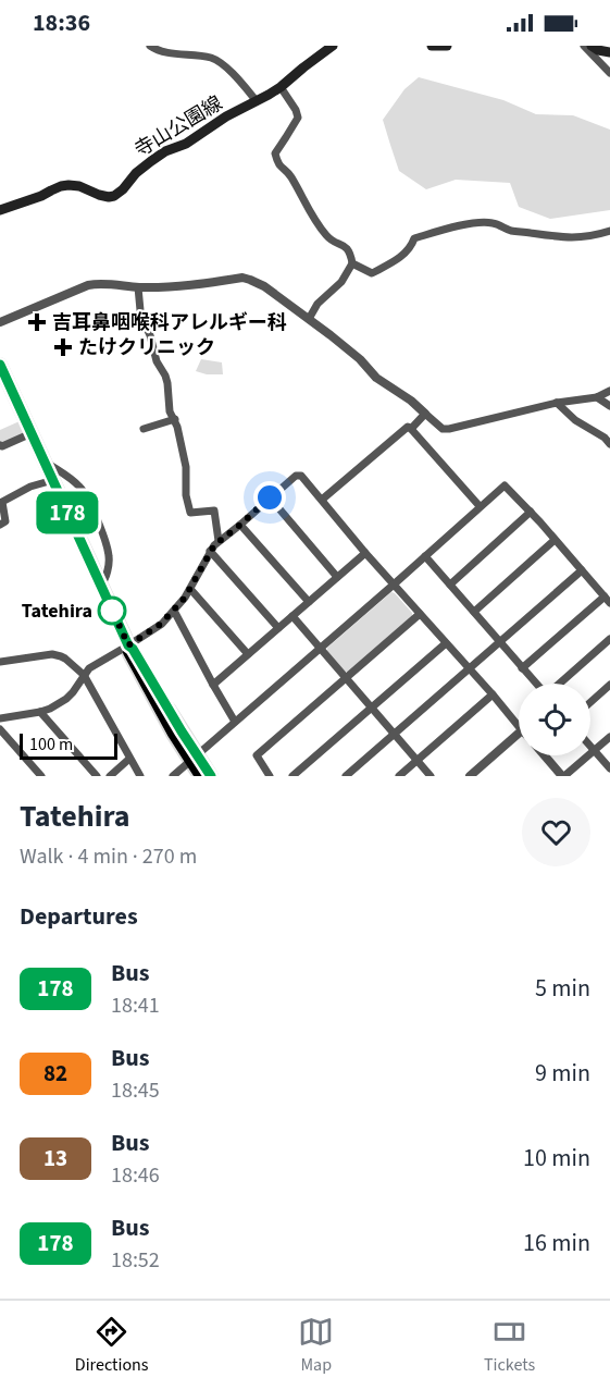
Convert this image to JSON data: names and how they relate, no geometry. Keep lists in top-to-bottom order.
{
  "streets": {
    "main road": ["寺山公園線"]
  },
  "places": {
    "health": ["吉耳鼻咽喉科アレルギー科", "たけクリニック"],
    "other": ["Tatehira"]
  },
  "lines": ["bus line 178"],
  "scale_bar": "100 m",
  "page": {
    "status": "18:36",
    "on_map": "178",
    "scale": "100 m",
    "heading": [
      ["Tatehira", "Walk · 4 min · 270 m"],
      "Departures"
    ],
    "list": [
      {
        "mark": "178",
        "name": "Bus",
        "note": "18:41",
        "value": "5 min"
      },
      {
        "mark": "82",
        "name": "Bus",
        "note": "18:45",
        "value": "9 min"
      },
      {
        "mark": "13",
        "name": "Bus",
        "note": "18:46",
        "value": "10 min"
      },
      {
        "mark": "178",
        "name": "Bus",
        "note": "18:52",
        "value": "16 min"
      }
    ],
    "tabs": ["Directions", "Map", "Tickets"]
  }
}
